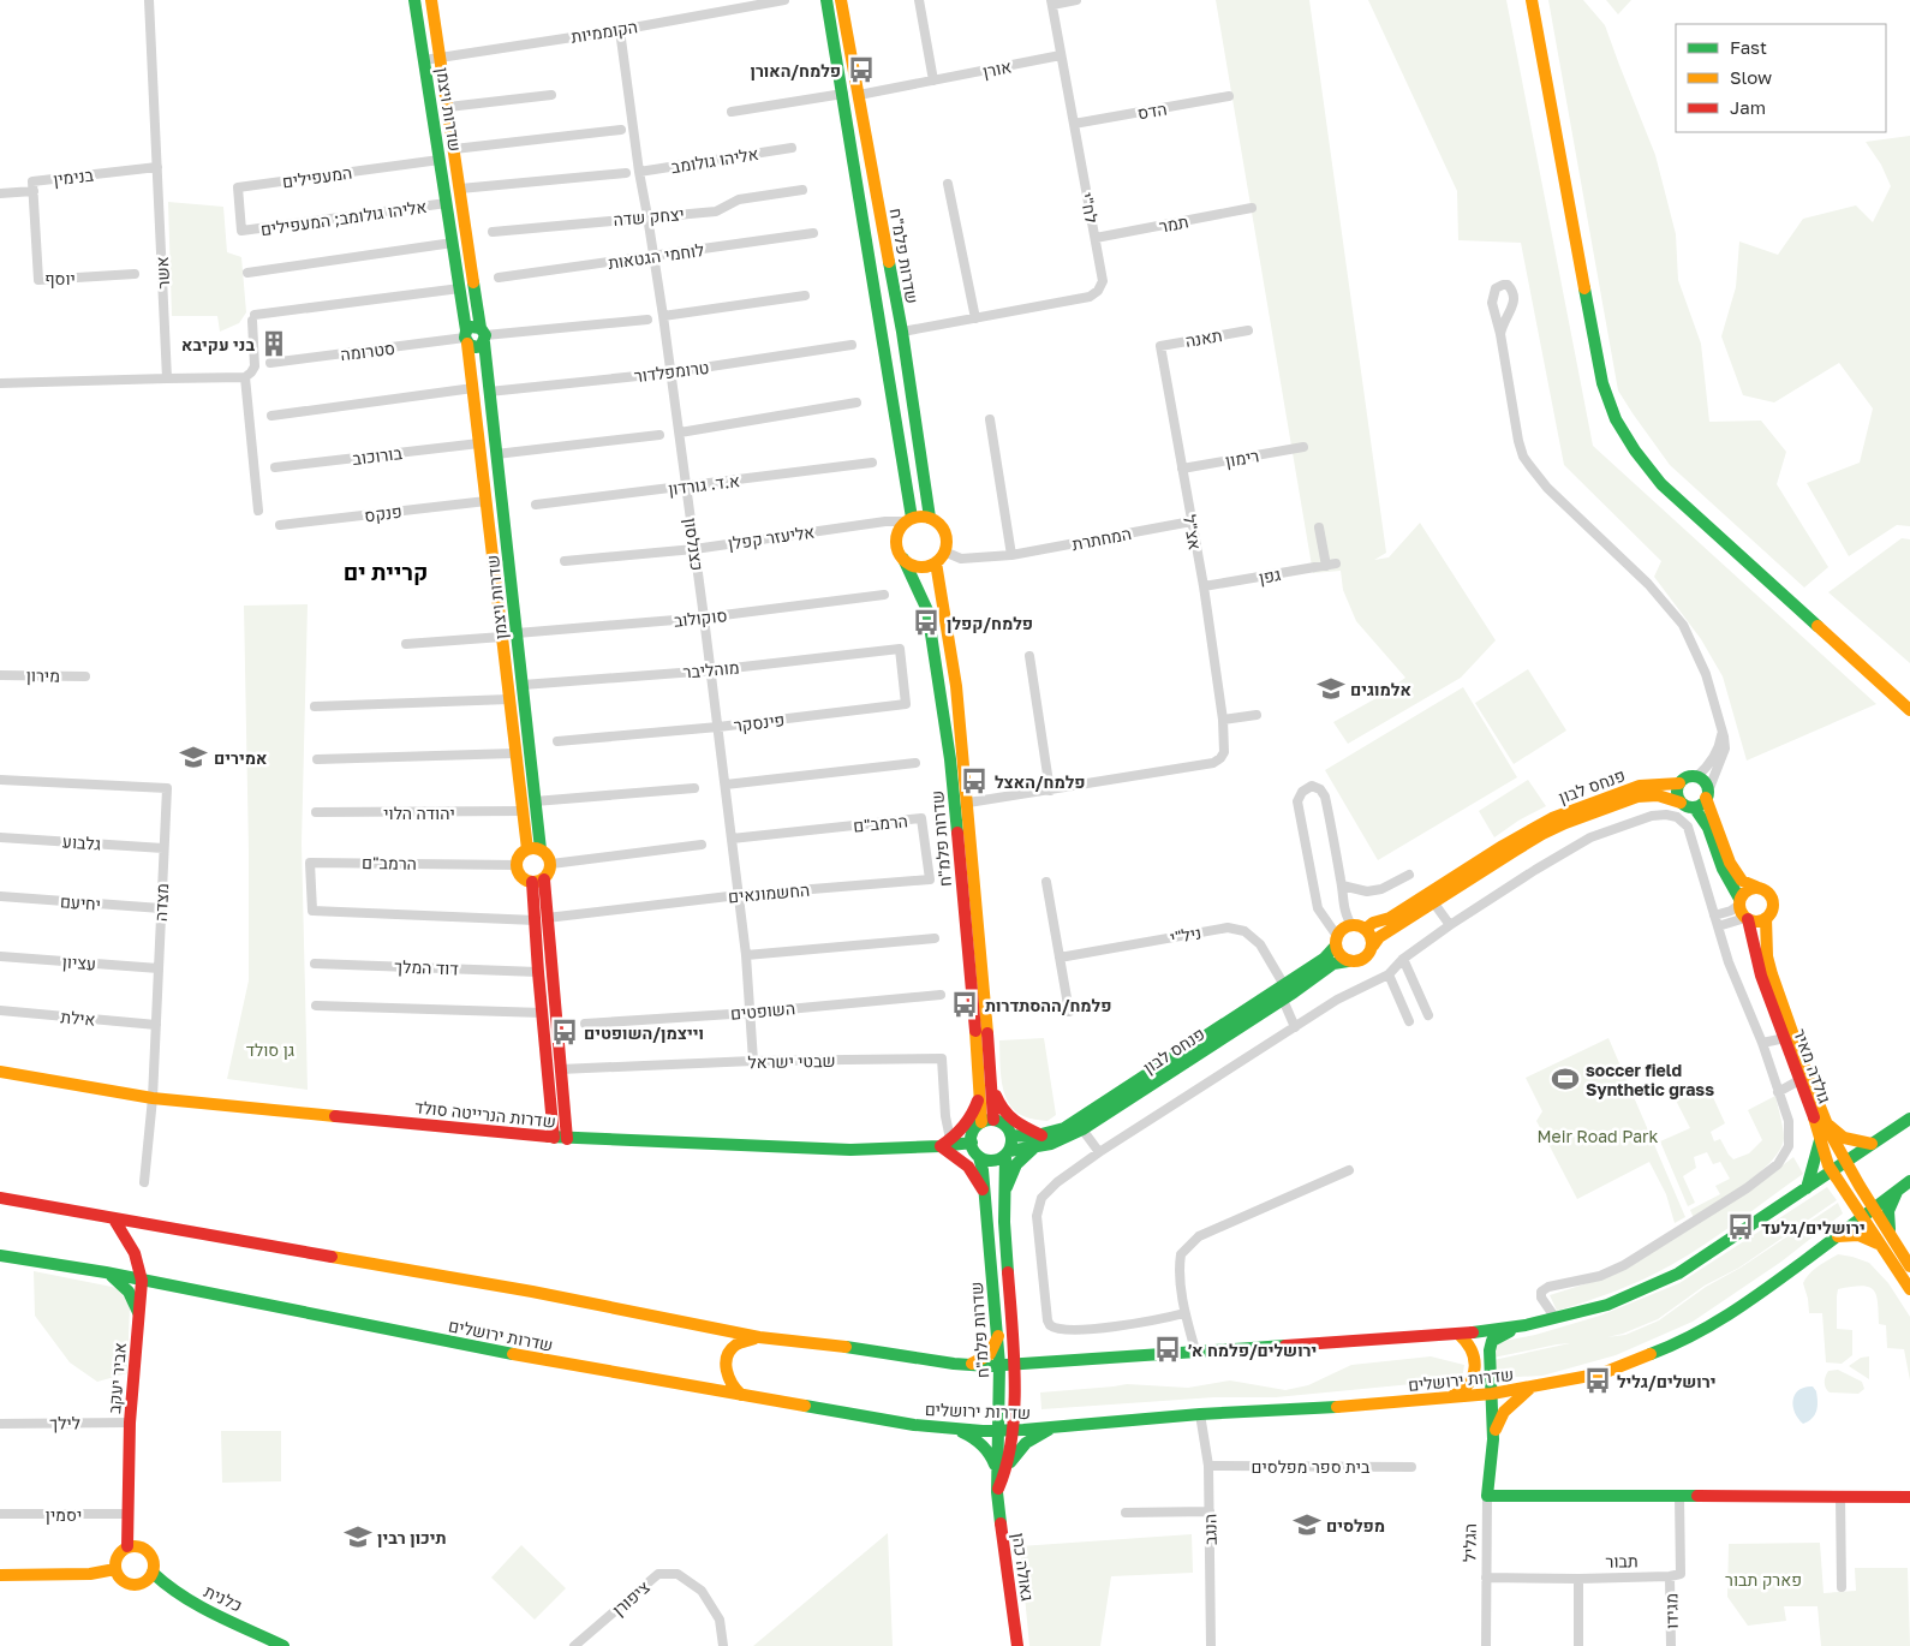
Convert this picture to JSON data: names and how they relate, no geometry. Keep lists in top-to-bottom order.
{
  "streets": {
    "street": [
      "הקוממיות",
      "אורן",
      "שדרות ויצמן",
      "הדס",
      "אליהו גולומב",
      "בנימין",
      "המעפילים",
      "לח\"י",
      "יצחק שדה",
      "אליהו גולומב; המעפילים",
      "תמר",
      "לוחמי הגטאות",
      "שדרות פלמ\"ח",
      "אשר",
      "יוסף",
      "תאנה",
      "סטרומה",
      "טרומפלדור",
      "בורוכוב",
      "רימון",
      "א.ד. גורדון",
      "פנקס",
      "אצ\"ל",
      "אליעזר קפלן",
      "המחתרת",
      "כצנלסון",
      "גפן",
      "סוקולוב",
      "מוהליבר",
      "מירון",
      "פינסקר",
      "פנחס לבון",
      "יהודה הלוי",
      "הרמב\"ם",
      "גלבוע",
      "החשמונאים",
      "יחיעם",
      "מצדה",
      "ניל\"י",
      "עציון",
      "דוד המלך",
      "השופטים",
      "אילת",
      "שבטי ישראל",
      "גולדה מאיר",
      "שדרות הנרייטה סולד",
      "שדרות ירושלים",
      "אביר יעקב",
      "לילך",
      "בית ספר מפלסים",
      "יסמין",
      "הנגב",
      "הגליל",
      "תבור",
      "גאולה כהן",
      "כלנית",
      "ציפורן",
      "מגידו"
    ]
  },
  "crossings": [
    ["הקוממיות", "שדרות ויצמן"],
    ["הקוממיות", "כצנלסון"],
    ["אורן", "לח\"י"],
    ["אורן", "שדרות פלמ\"ח"],
    ["שדרות ויצמן", "המעפילים"],
    ["שדרות ויצמן", "אליהו גולומב; המעפילים"],
    ["שדרות ויצמן", "סטרומה"],
    ["שדרות ויצמן", "טרומפלדור"],
    ["שדרות ויצמן", "בורוכוב"],
    ["שדרות ויצמן", "פנקס"],
    ["שדרות ויצמן", "סוקולוב"],
    ["שדרות ויצמן", "מוהליבר"],
    ["שדרות ויצמן", "יהודה הלוי"],
    ["שדרות ויצמן", "הרמב\"ם"],
    ["הדס", "לח\"י"],
    ["אליהו גולומב", "כצנלסון"],
    ["בנימין", "אשר"],
    ["בנימין", "יוסף"],
    ["המעפילים", "אליהו גולומב; המעפילים"],
    ["לח\"י", "תמר"],
    ["לח\"י", "שדרות פלמ\"ח"],
    ["יצחק שדה", "כצנלסון"],
    ["לוחמי הגטאות", "כצנלסון"],
    ["שדרות פלמ\"ח", "אצ\"ל"],
    ["שדרות פלמ\"ח", "אליעזר קפלן"],
    ["שדרות פלמ\"ח", "המחתרת"],
    ["שדרות פלמ\"ח", "פנחס לבון"],
    ["שדרות פלמ\"ח", "שדרות הנרייטה סולד"],
    ["שדרות פלמ\"ח", "שדרות ירושלים"],
    ["שדרות פלמ\"ח", "גאולה כהן"],
    ["תאנה", "אצ\"ל"],
    ["טרומפלדור", "כצנלסון"],
    ["רימון", "אצ\"ל"],
    ["א.ד. גורדון", "כצנלסון"],
    ["אצ\"ל", "המחתרת"],
    ["אצ\"ל", "גפן"],
    ["אליעזר קפלן", "המחתרת"],
    ["אליעזר קפלן", "כצנלסון"],
    ["כצנלסון", "סוקולוב"],
    ["כצנלסון", "מוהליבר"],
    ["כצנלסון", "פינסקר"],
    ["כצנלסון", "הרמב\"ם"],
    ["כצנלסון", "החשמונאים"],
    ["כצנלסון", "השופטים"],
    ["כצנלסון", "שבטי ישראל"],
    ["מוהליבר", "פינסקר"],
    ["פנחס לבון", "ניל\"י"],
    ["פנחס לבון", "שדרות הנרייטה סולד"],
    ["הרמב\"ם", "החשמונאים"],
    ["גלבוע", "מצדה"],
    ["יחיעם", "מצדה"],
    ["מצדה", "עציון"],
    ["מצדה", "אילת"],
    ["מצדה", "שדרות הנרייטה סולד"],
    ["שבטי ישראל", "שדרות הנרייטה סולד"],
    ["גולדה מאיר", "שדרות ירושלים"],
    ["שדרות ירושלים", "אביר יעקב"],
    ["שדרות ירושלים", "הנגב"],
    ["שדרות ירושלים", "הגליל"],
    ["שדרות ירושלים", "גאולה כהן"],
    ["אביר יעקב", "לילך"],
    ["אביר יעקב", "יסמין"],
    ["אביר יעקב", "כלנית"],
    ["בית ספר מפלסים", "הנגב"],
    ["הגליל", "תבור"],
    ["תבור", "מגידו"]
  ],
  "districts": ["קריית ים"],
  "parks": ["גן סולד", "Meir Road Park", "פארק תבור"],
  "places": {
    "bus stop": [
      "פלמח/האורן",
      "פלמח/קפלן",
      "פלמח/האצל",
      "פלמח/ההסתדרות",
      "וייצמן/השופטים",
      "ירושלים/גלעד",
      "ירושלים/פלמח א׳",
      "ירושלים/גליל"
    ],
    "building": ["בני עקיבא"],
    "school or university": [
      "אלמוגים",
      "אמירים",
      "מפלסים",
      "תיכון רבין"
    ],
    "sports": ["soccer field Synthetic grass"]
  },
  "legend": ["Fast", "Slow", "Jam"]
}
